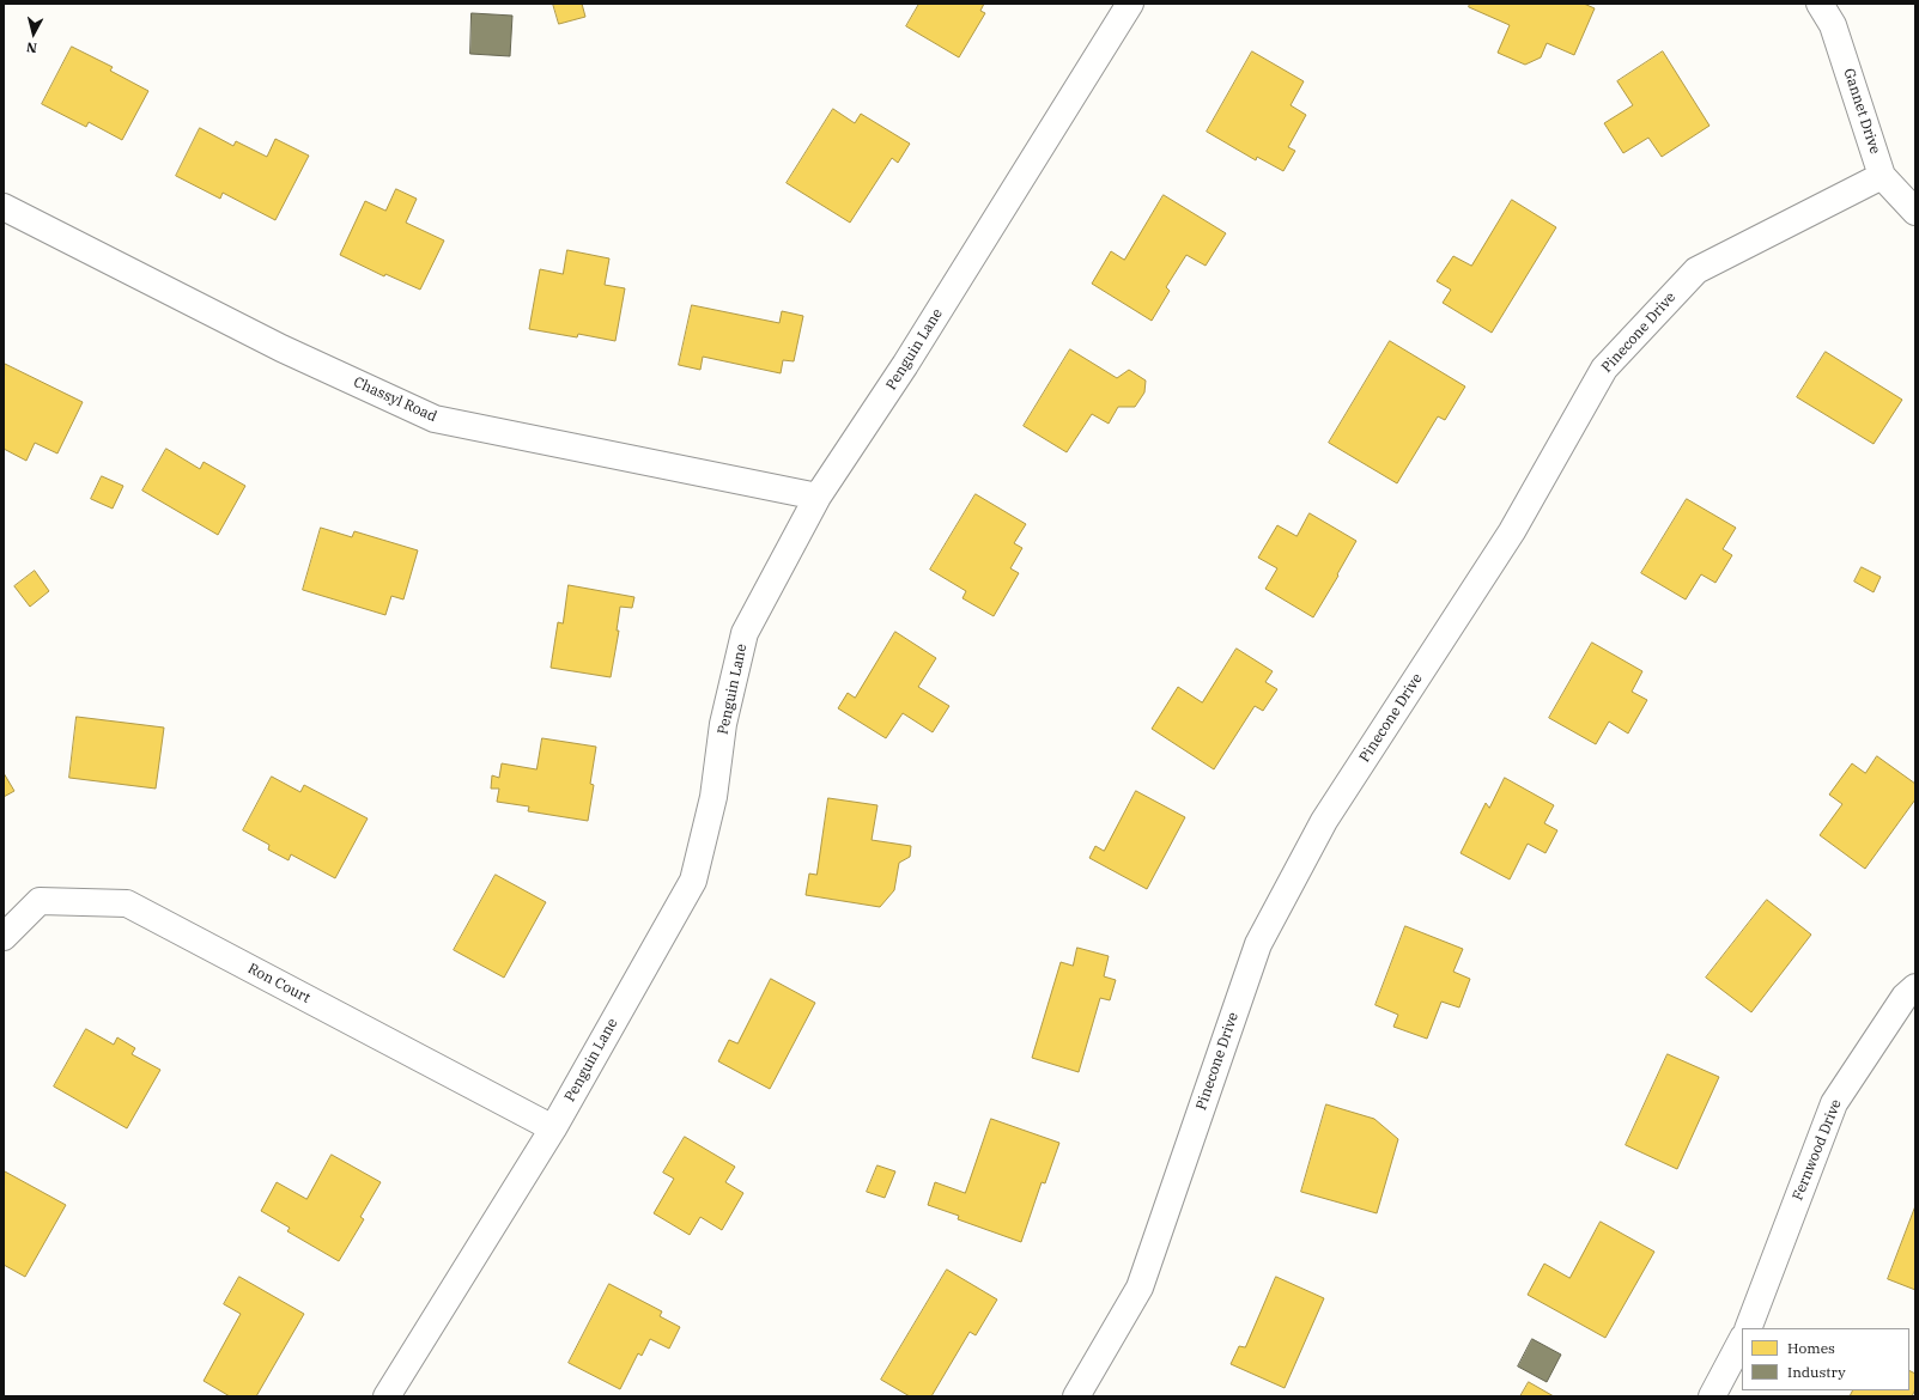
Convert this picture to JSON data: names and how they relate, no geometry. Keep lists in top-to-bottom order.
{
  "streets": {
    "street": [
      "Gannet Drive",
      "Pinecone Drive",
      "Penguin Lane",
      "Chassyl Road",
      "Ron Court",
      "Fernwood Drive"
    ]
  },
  "crossings": [
    ["Gannet Drive", "Pinecone Drive"],
    ["Penguin Lane", "Chassyl Road"],
    ["Penguin Lane", "Ron Court"]
  ],
  "legend": ["Homes", "Industry"],
  "north": "bottom"
}
